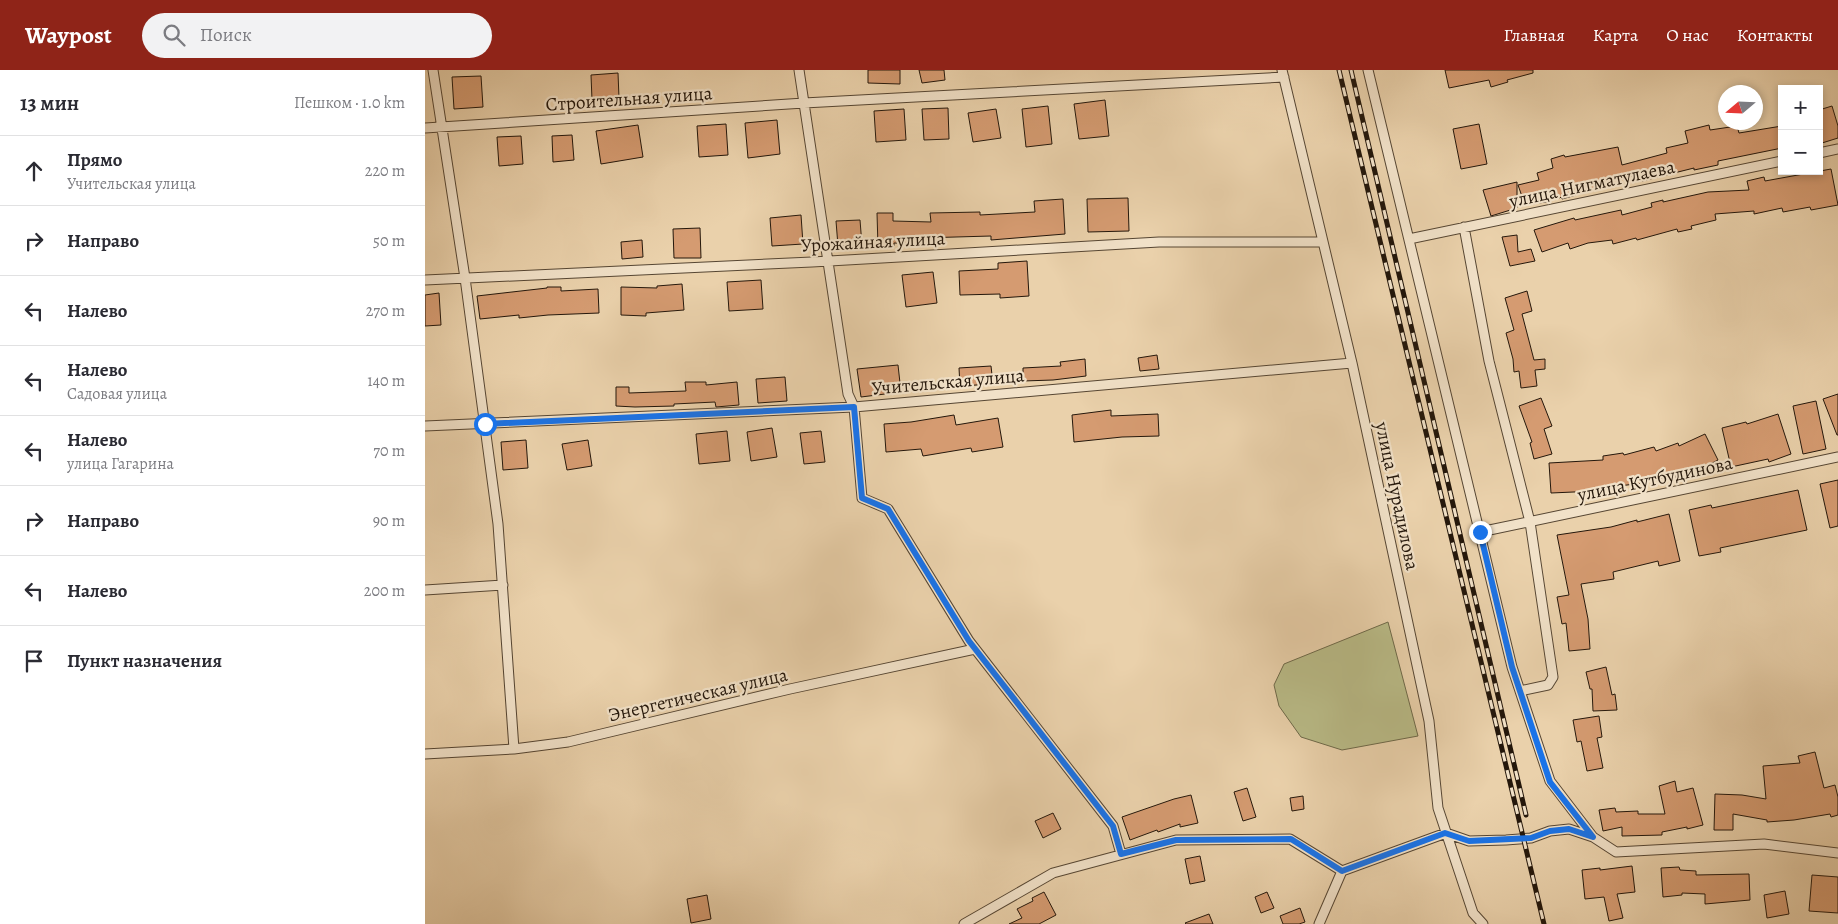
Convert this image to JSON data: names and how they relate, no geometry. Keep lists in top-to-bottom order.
{
  "streets": {
    "street": [
      "Строительная улица",
      "улица Нигматулаева",
      "Урожайная улица",
      "Учительская улица",
      "улица Кутбудинова",
      "улица Нурадилова",
      "Энергетическая улица"
    ]
  },
  "crossings": [
    ["Строительная улица", "улица Нурадилова"],
    ["Урожайная улица", "улица Нурадилова"],
    ["Учительская улица", "улица Нурадилова"]
  ],
  "north": "left",
  "page": {
    "header": "Waypost",
    "search": "Поиск",
    "nav": [
      "Главная",
      "Карта",
      "О нас",
      "Контакты"
    ],
    "heading": ["13 мин", "Пешком · 1.0 km"],
    "map_buttons": ["+", "−"],
    "list": [
      ["Прямо", "Учительская улица", "220 m"],
      ["Направо", "50 m"],
      ["Налево", "270 m"],
      ["Налево", "Садовая улица", "140 m"],
      ["Налево", "улица Гагарина", "70 m"],
      ["Направо", "90 m"],
      ["Налево", "200 m"],
      "Пункт назначения"
    ]
  }
}
